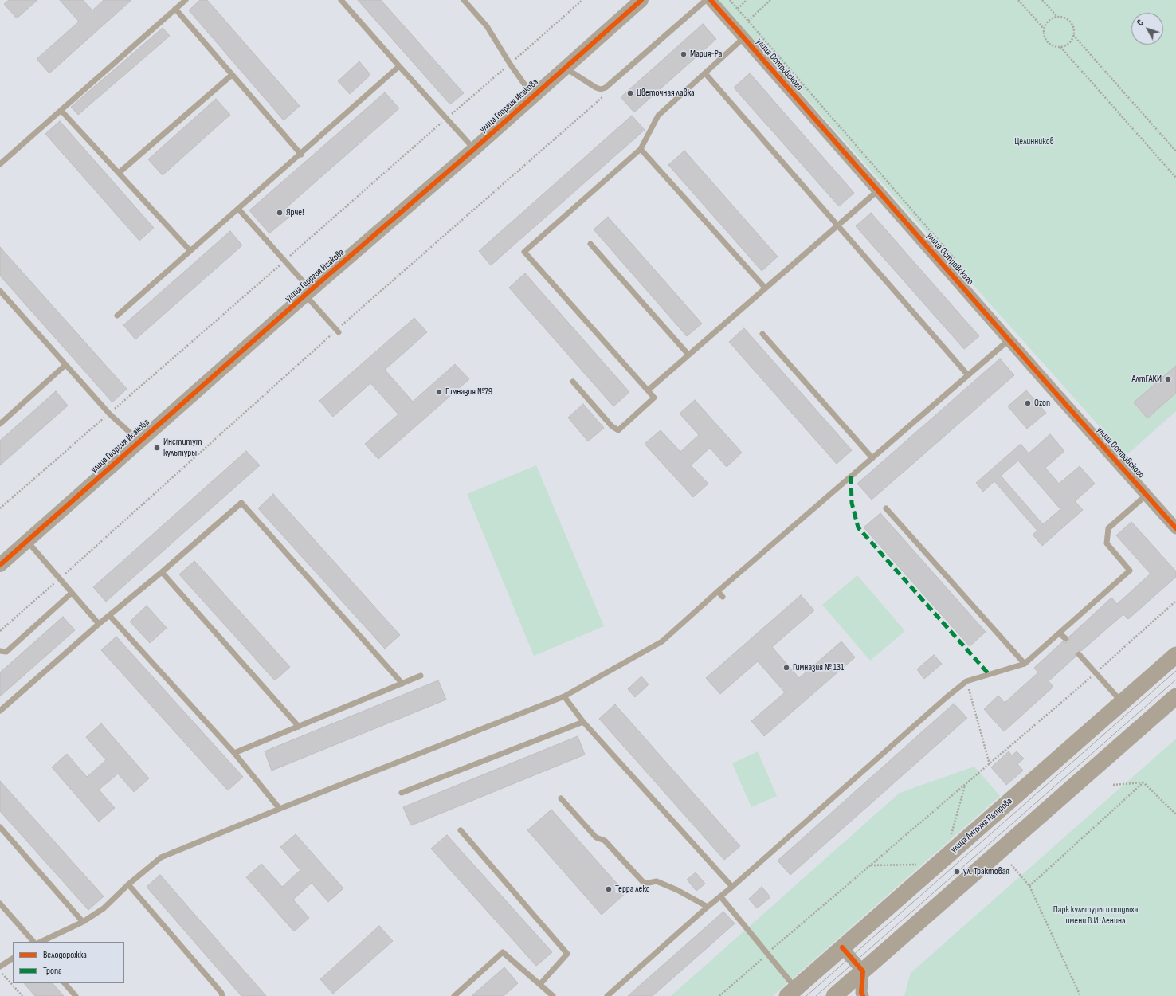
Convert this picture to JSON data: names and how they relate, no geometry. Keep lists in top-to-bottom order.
{
  "streets": {
    "main road": ["улица Антона Петрова"],
    "street": ["улица Островского", "улица Георгия Исакова"]
  },
  "parks": ["Целинников", "Парк культуры и отдыха имени В.И. Ленина"],
  "places": [
    "Мария-Ра",
    "Цветочная лавка",
    "Ярче!",
    "АлтГАКИ",
    "Гимназия №79",
    "Ozon",
    "Институт культуры",
    "Гимназия № 131",
    "ул. Трактовая",
    "Терра лекс"
  ],
  "legend": ["Велодорожка", "Тропа"],
  "north": "top left"
}
